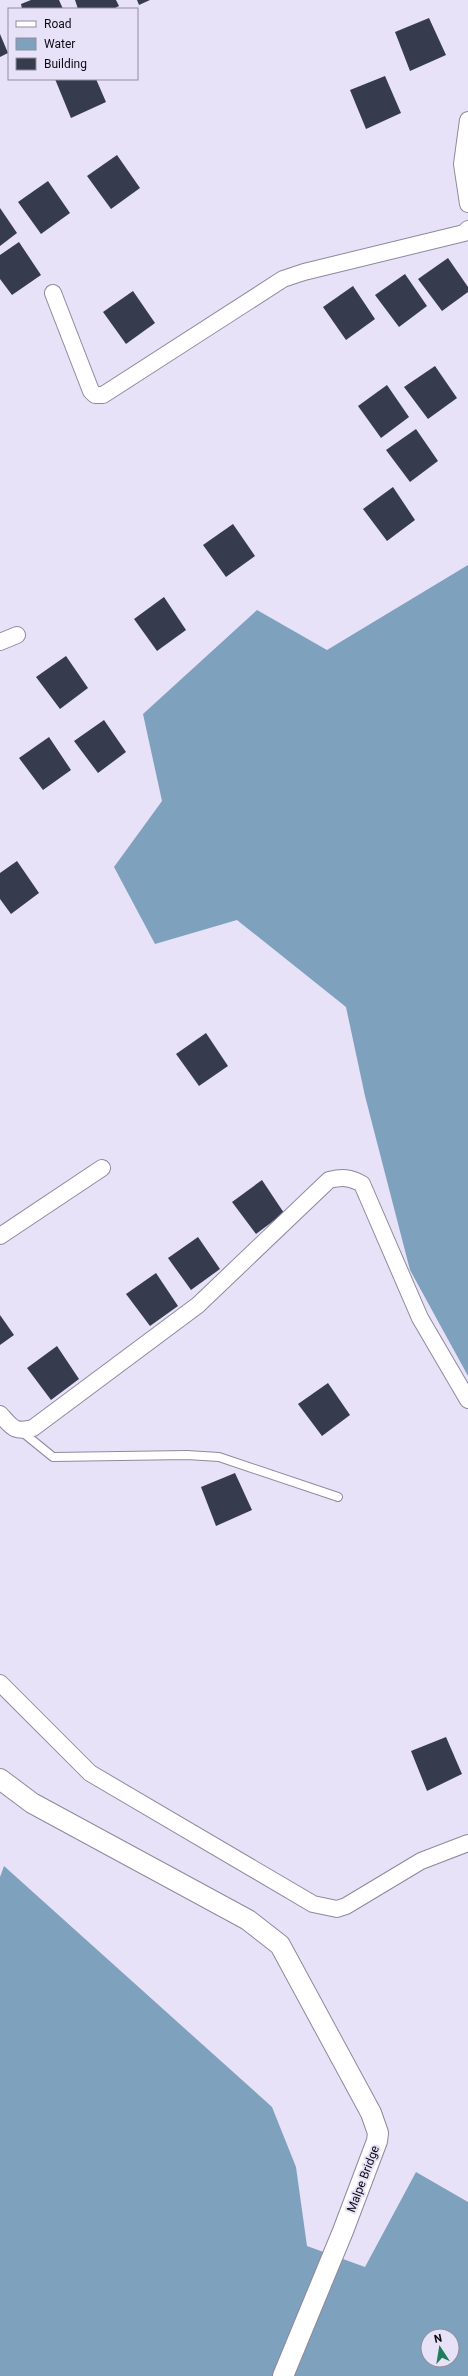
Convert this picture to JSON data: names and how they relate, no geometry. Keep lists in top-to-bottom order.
{
  "streets": {
    "street": ["Malpe Bridge"]
  },
  "legend": ["Road", "Water", "Building"],
  "north": "top"
}
